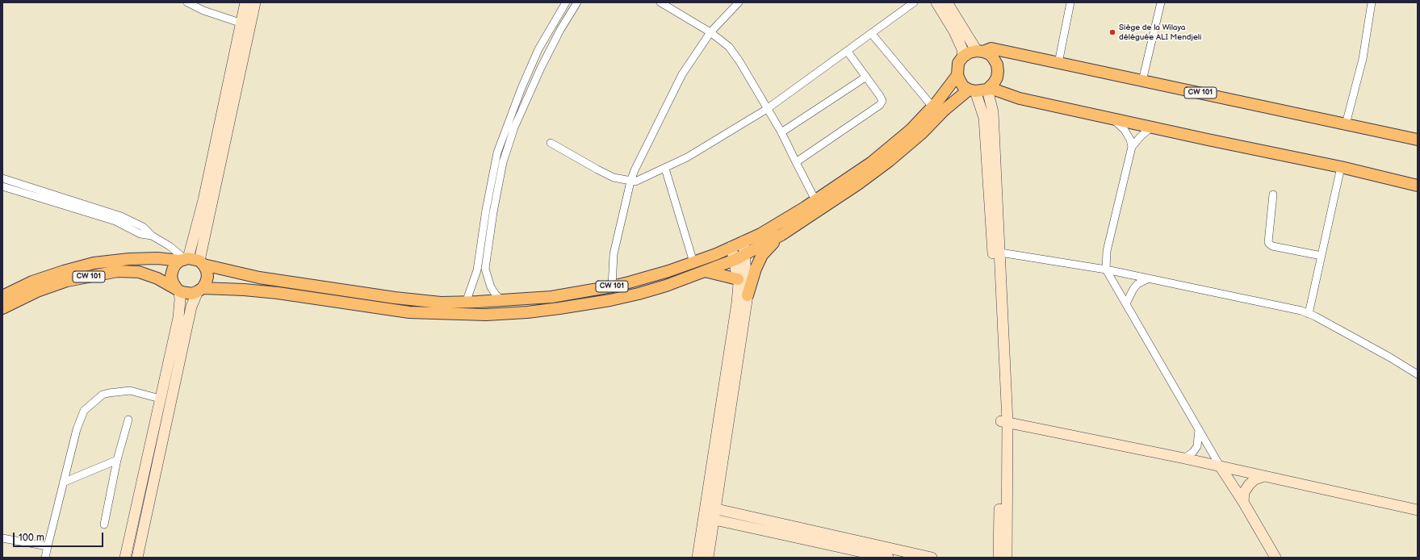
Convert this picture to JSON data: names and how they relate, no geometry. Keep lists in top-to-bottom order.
{
  "streets": {
    "main road": ["CW 101"]
  },
  "places": ["Siège de la Wilaya déléguée ALI Mendjeli"],
  "scale_bar": "100 m"
}
